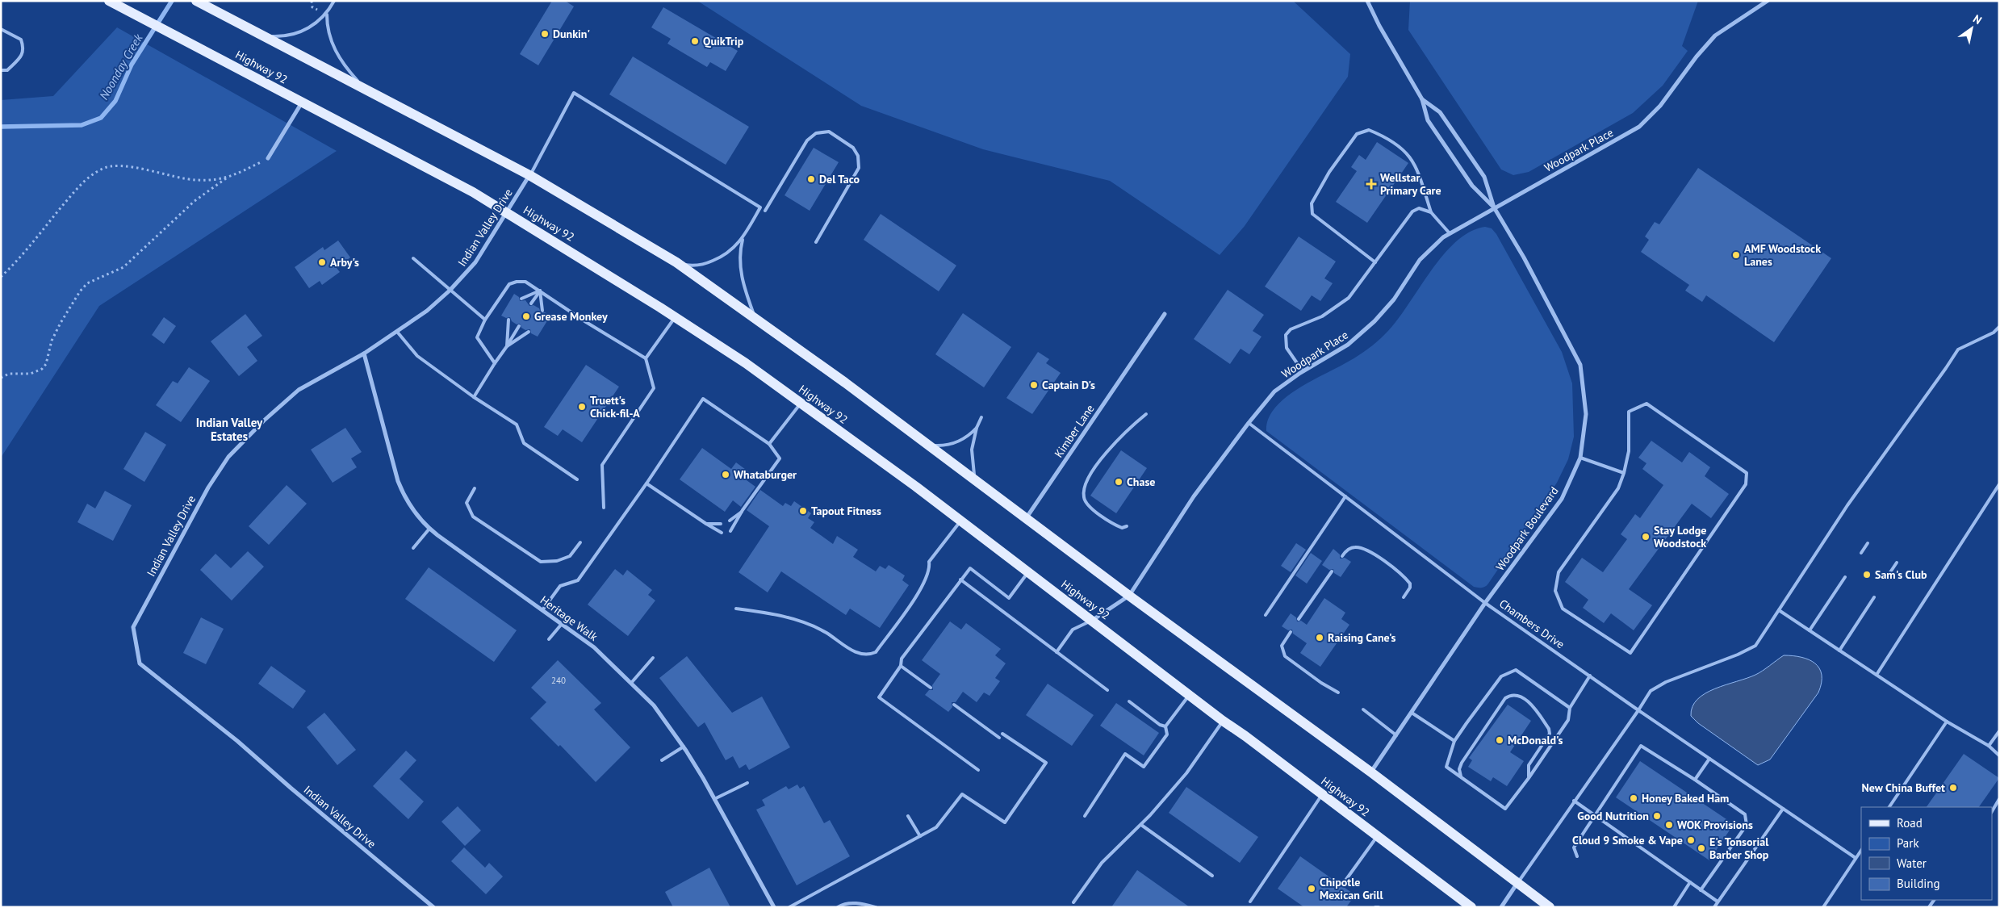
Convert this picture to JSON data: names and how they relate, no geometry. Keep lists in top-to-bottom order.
{
  "streets": {
    "main road": ["Highway 92"],
    "street": [
      "Woodpark Place",
      "Indian Valley Drive",
      "Kimber Lane",
      "Woodpark Boulevard",
      "Heritage Walk"
    ],
    "lane": ["Chambers Drive"]
  },
  "crossings": [
    ["Highway 92", "Woodpark Place"],
    ["Highway 92", "Indian Valley Drive"],
    ["Woodpark Place", "Woodpark Boulevard"],
    ["Woodpark Place", "Chambers Drive"],
    ["Indian Valley Drive", "Heritage Walk"],
    ["Woodpark Boulevard", "Chambers Drive"]
  ],
  "districts": ["Indian Valley Estates"],
  "water": ["Noonday Creek"],
  "places": {
    "other": [
      "Dunkin'",
      "QuikTrip",
      "Del Taco",
      "AMF Woodstock Lanes",
      "Arby's",
      "Grease Monkey",
      "Captain D's",
      "Truett's Chick-fil-A",
      "Whataburger",
      "Chase",
      "Tapout Fitness",
      "Stay Lodge Woodstock",
      "Sam's Club",
      "Raising Cane's",
      "McDonald's",
      "New China Buffet",
      "Honey Baked Ham",
      "Good Nutrition",
      "WOK Provisions",
      "Cloud 9 Smoke & Vape",
      "E's Tonsorial Barber Shop",
      "Chipotle Mexican Grill"
    ],
    "health": ["Wellstar Primary Care"]
  },
  "house_numbers": ["240"],
  "legend": [
    "Road",
    "Park",
    "Water",
    "Building"
  ],
  "north": "top right"
}
